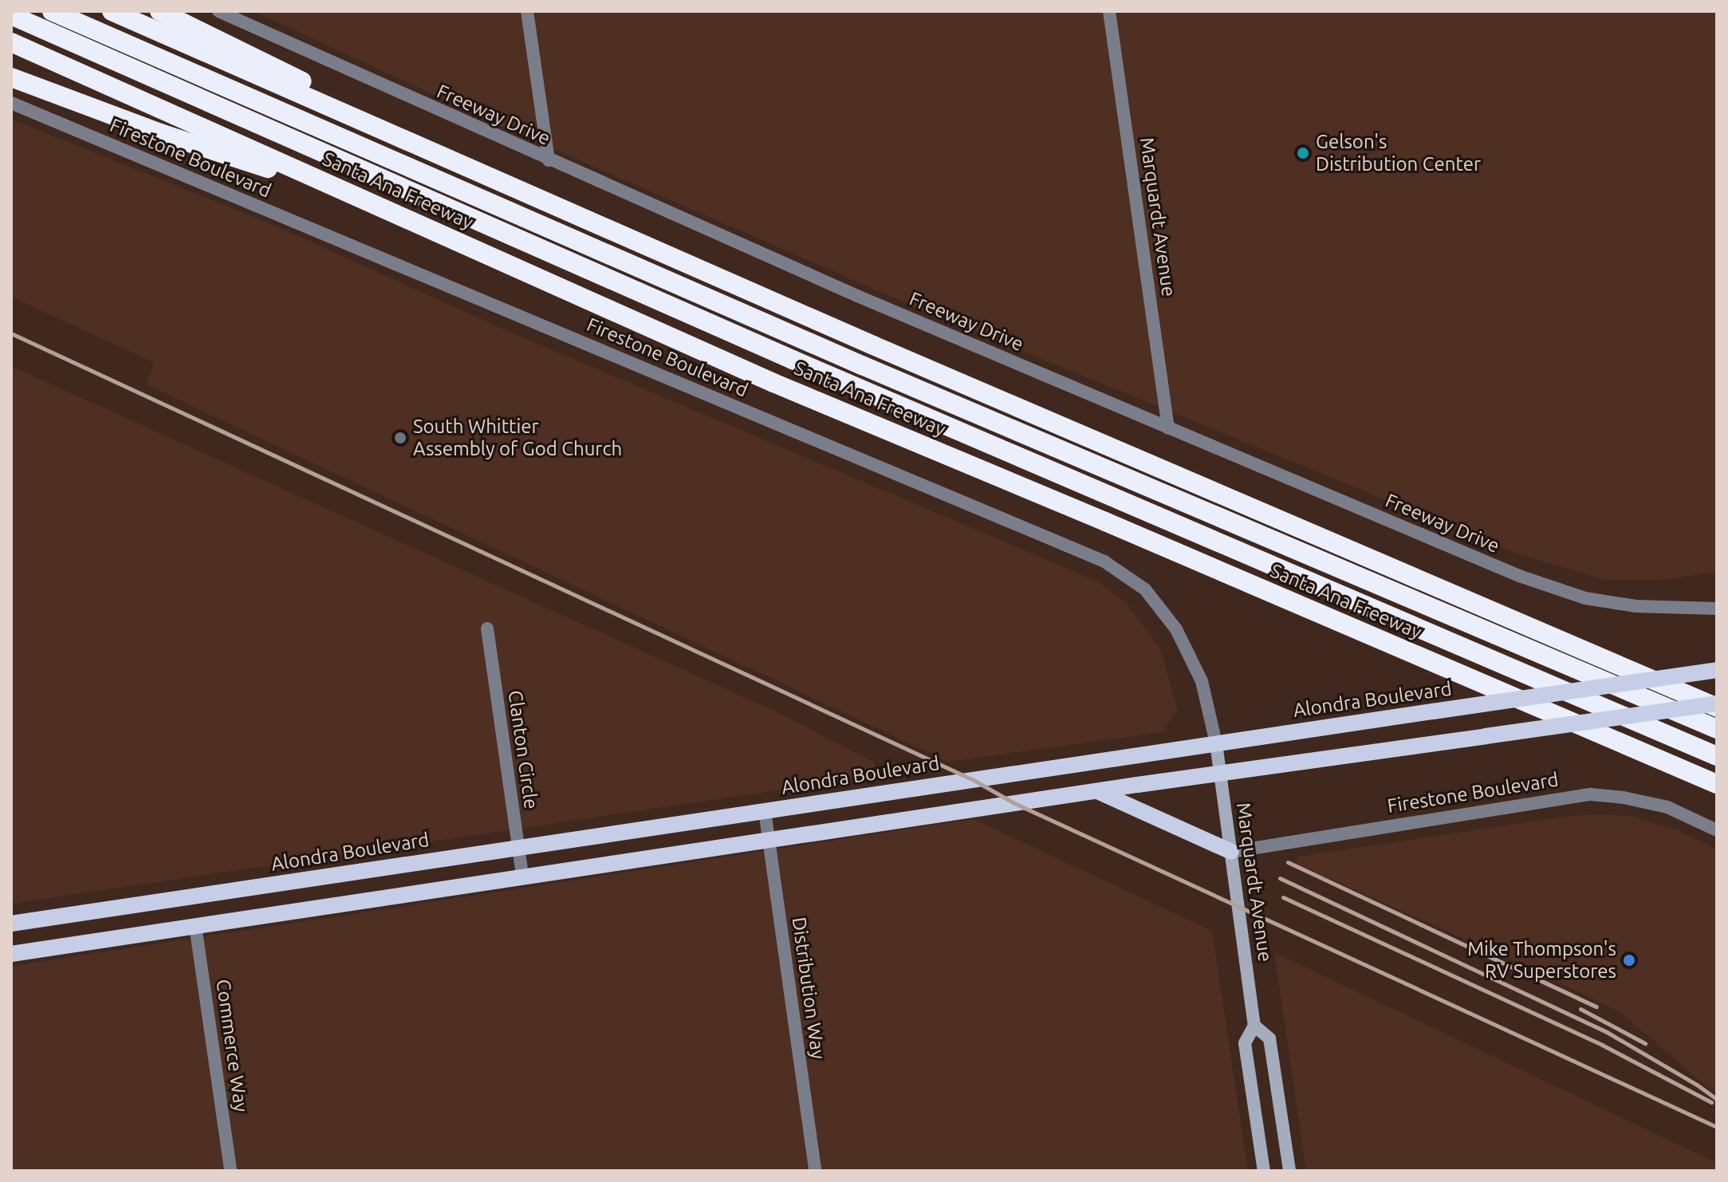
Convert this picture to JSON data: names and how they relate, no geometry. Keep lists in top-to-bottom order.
{
  "streets": {
    "highway": ["Santa Ana Freeway"],
    "main road": ["Marquardt Avenue", "Alondra Boulevard"],
    "street": [
      "Freeway Drive",
      "Firestone Boulevard",
      "Clanton Circle",
      "Distribution Way",
      "Commerce Way"
    ]
  },
  "crossings": [
    ["Freeway Drive", "Marquardt Avenue"],
    ["Firestone Boulevard", "Marquardt Avenue"],
    ["Firestone Boulevard", "Alondra Boulevard"],
    ["Marquardt Avenue", "Alondra Boulevard"],
    ["Alondra Boulevard", "Clanton Circle"],
    ["Alondra Boulevard", "Distribution Way"]
  ],
  "places": ["Gelson's Distribution Center", "South Whittier Assembly of God Church", "Mike Thompson's RV Superstores"]
}
